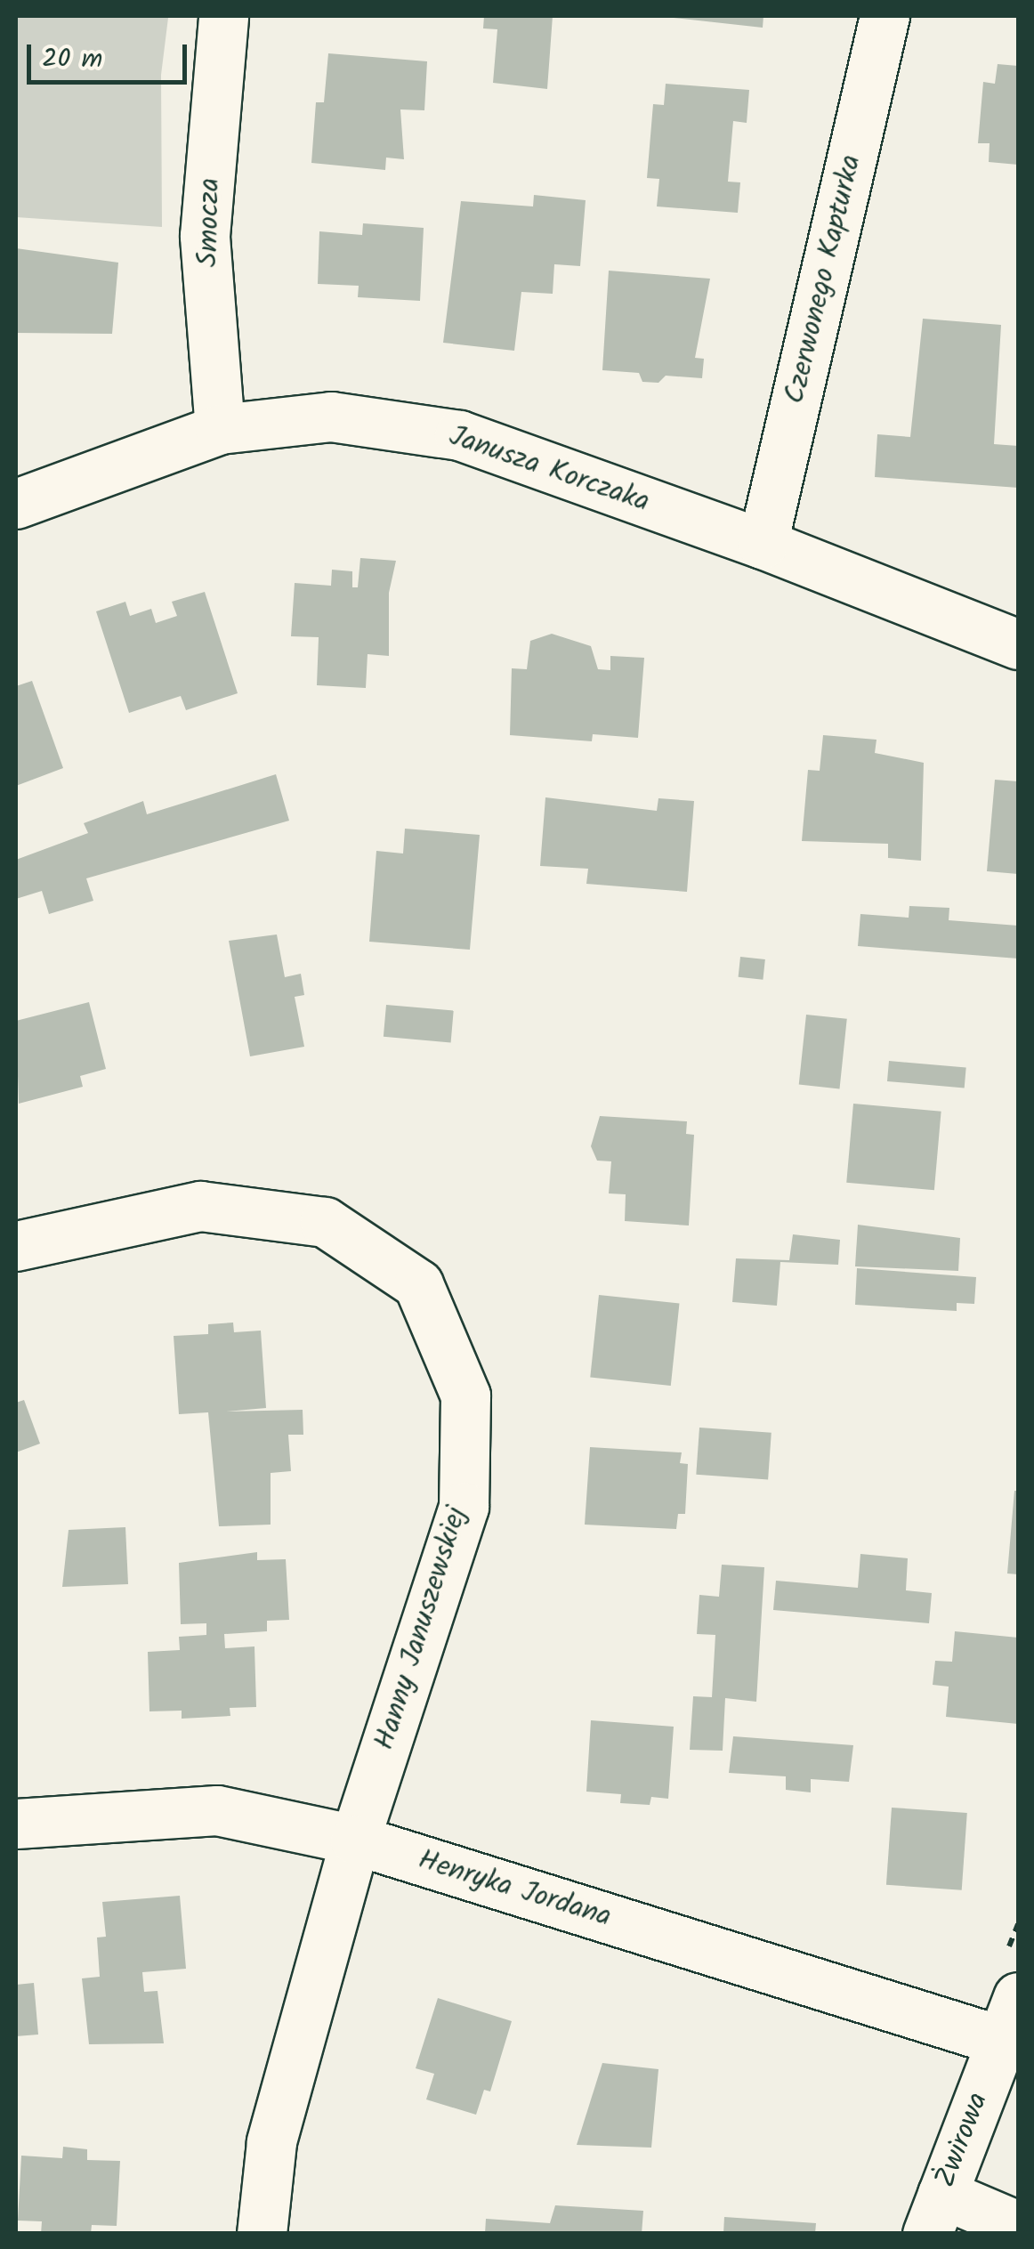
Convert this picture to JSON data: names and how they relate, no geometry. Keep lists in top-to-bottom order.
{
  "streets": {
    "street": [
      "Smocza",
      "Czerwonego Kapturka",
      "Janusza Korczaka",
      "Hanny Januszewskiej",
      "Henryka Jordana",
      "Żwirowa"
    ]
  },
  "crossings": [
    ["Smocza", "Janusza Korczaka"],
    ["Czerwonego Kapturka", "Janusza Korczaka"],
    ["Hanny Januszewskiej", "Henryka Jordana"],
    ["Henryka Jordana", "Żwirowa"]
  ],
  "scale_bar": "20 m"
}
